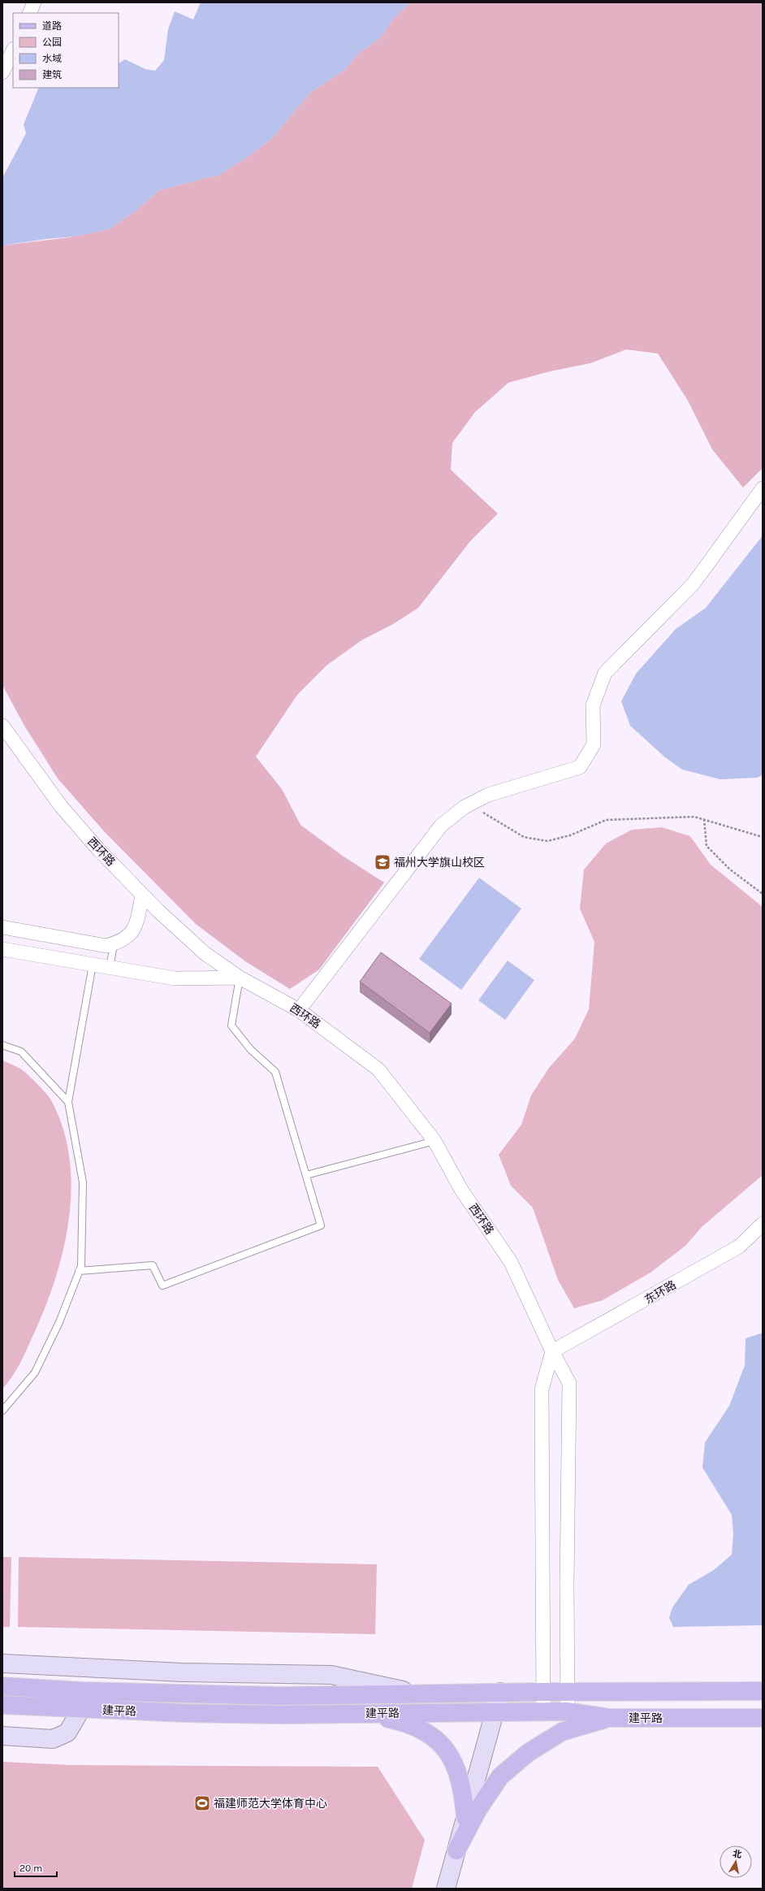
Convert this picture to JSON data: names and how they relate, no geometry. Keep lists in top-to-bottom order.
{
  "streets": {
    "main road": ["建平路"],
    "street": ["西环路", "东环路"]
  },
  "crossings": [
    ["西环路", "东环路"],
    ["西环路", "建平路"]
  ],
  "places": {
    "school or university": ["福州大学旗山校区"],
    "sports": ["福建师范大学体育中心"]
  },
  "legend": [
    "道路",
    "公园",
    "水域",
    "建筑"
  ],
  "scale_bar": "20 m",
  "north": "top"
}
